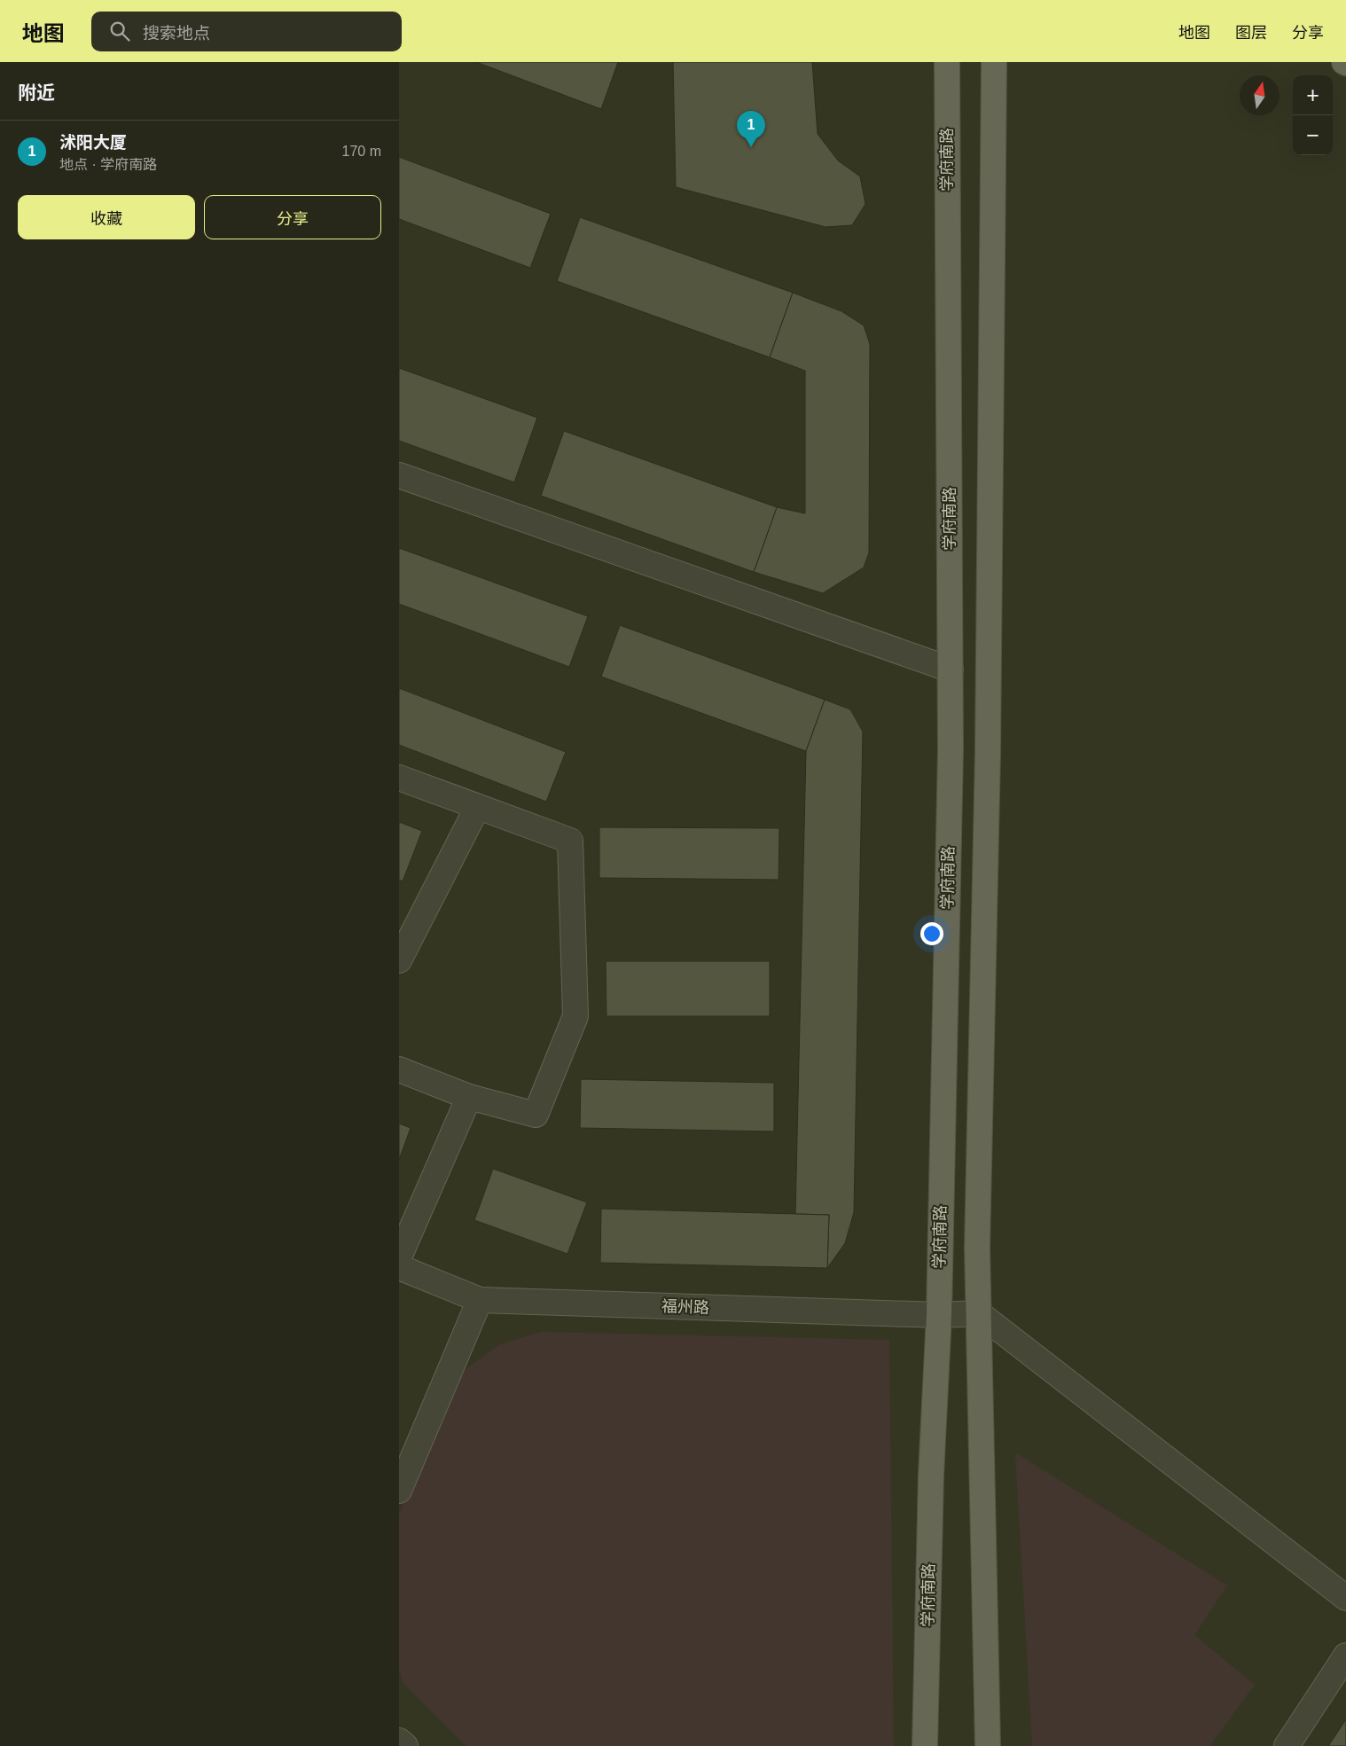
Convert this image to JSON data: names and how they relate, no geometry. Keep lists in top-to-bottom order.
{
  "streets": {
    "main road": ["学府南路"],
    "street": ["福州路"]
  },
  "crossings": [
    ["学府南路", "福州路"]
  ],
  "north": "top",
  "page": {
    "header": "地图",
    "search": "搜索地点",
    "nav": ["地图", "图层", "分享"],
    "heading": "附近",
    "map_buttons": ["+", "−"],
    "pins": "1",
    "list": [
      {
        "mark": "1",
        "name": "沭阳大厦",
        "note": "地点 · 学府南路",
        "value": "170 m"
      }
    ],
    "buttons": ["收藏", "分享"]
  }
}
